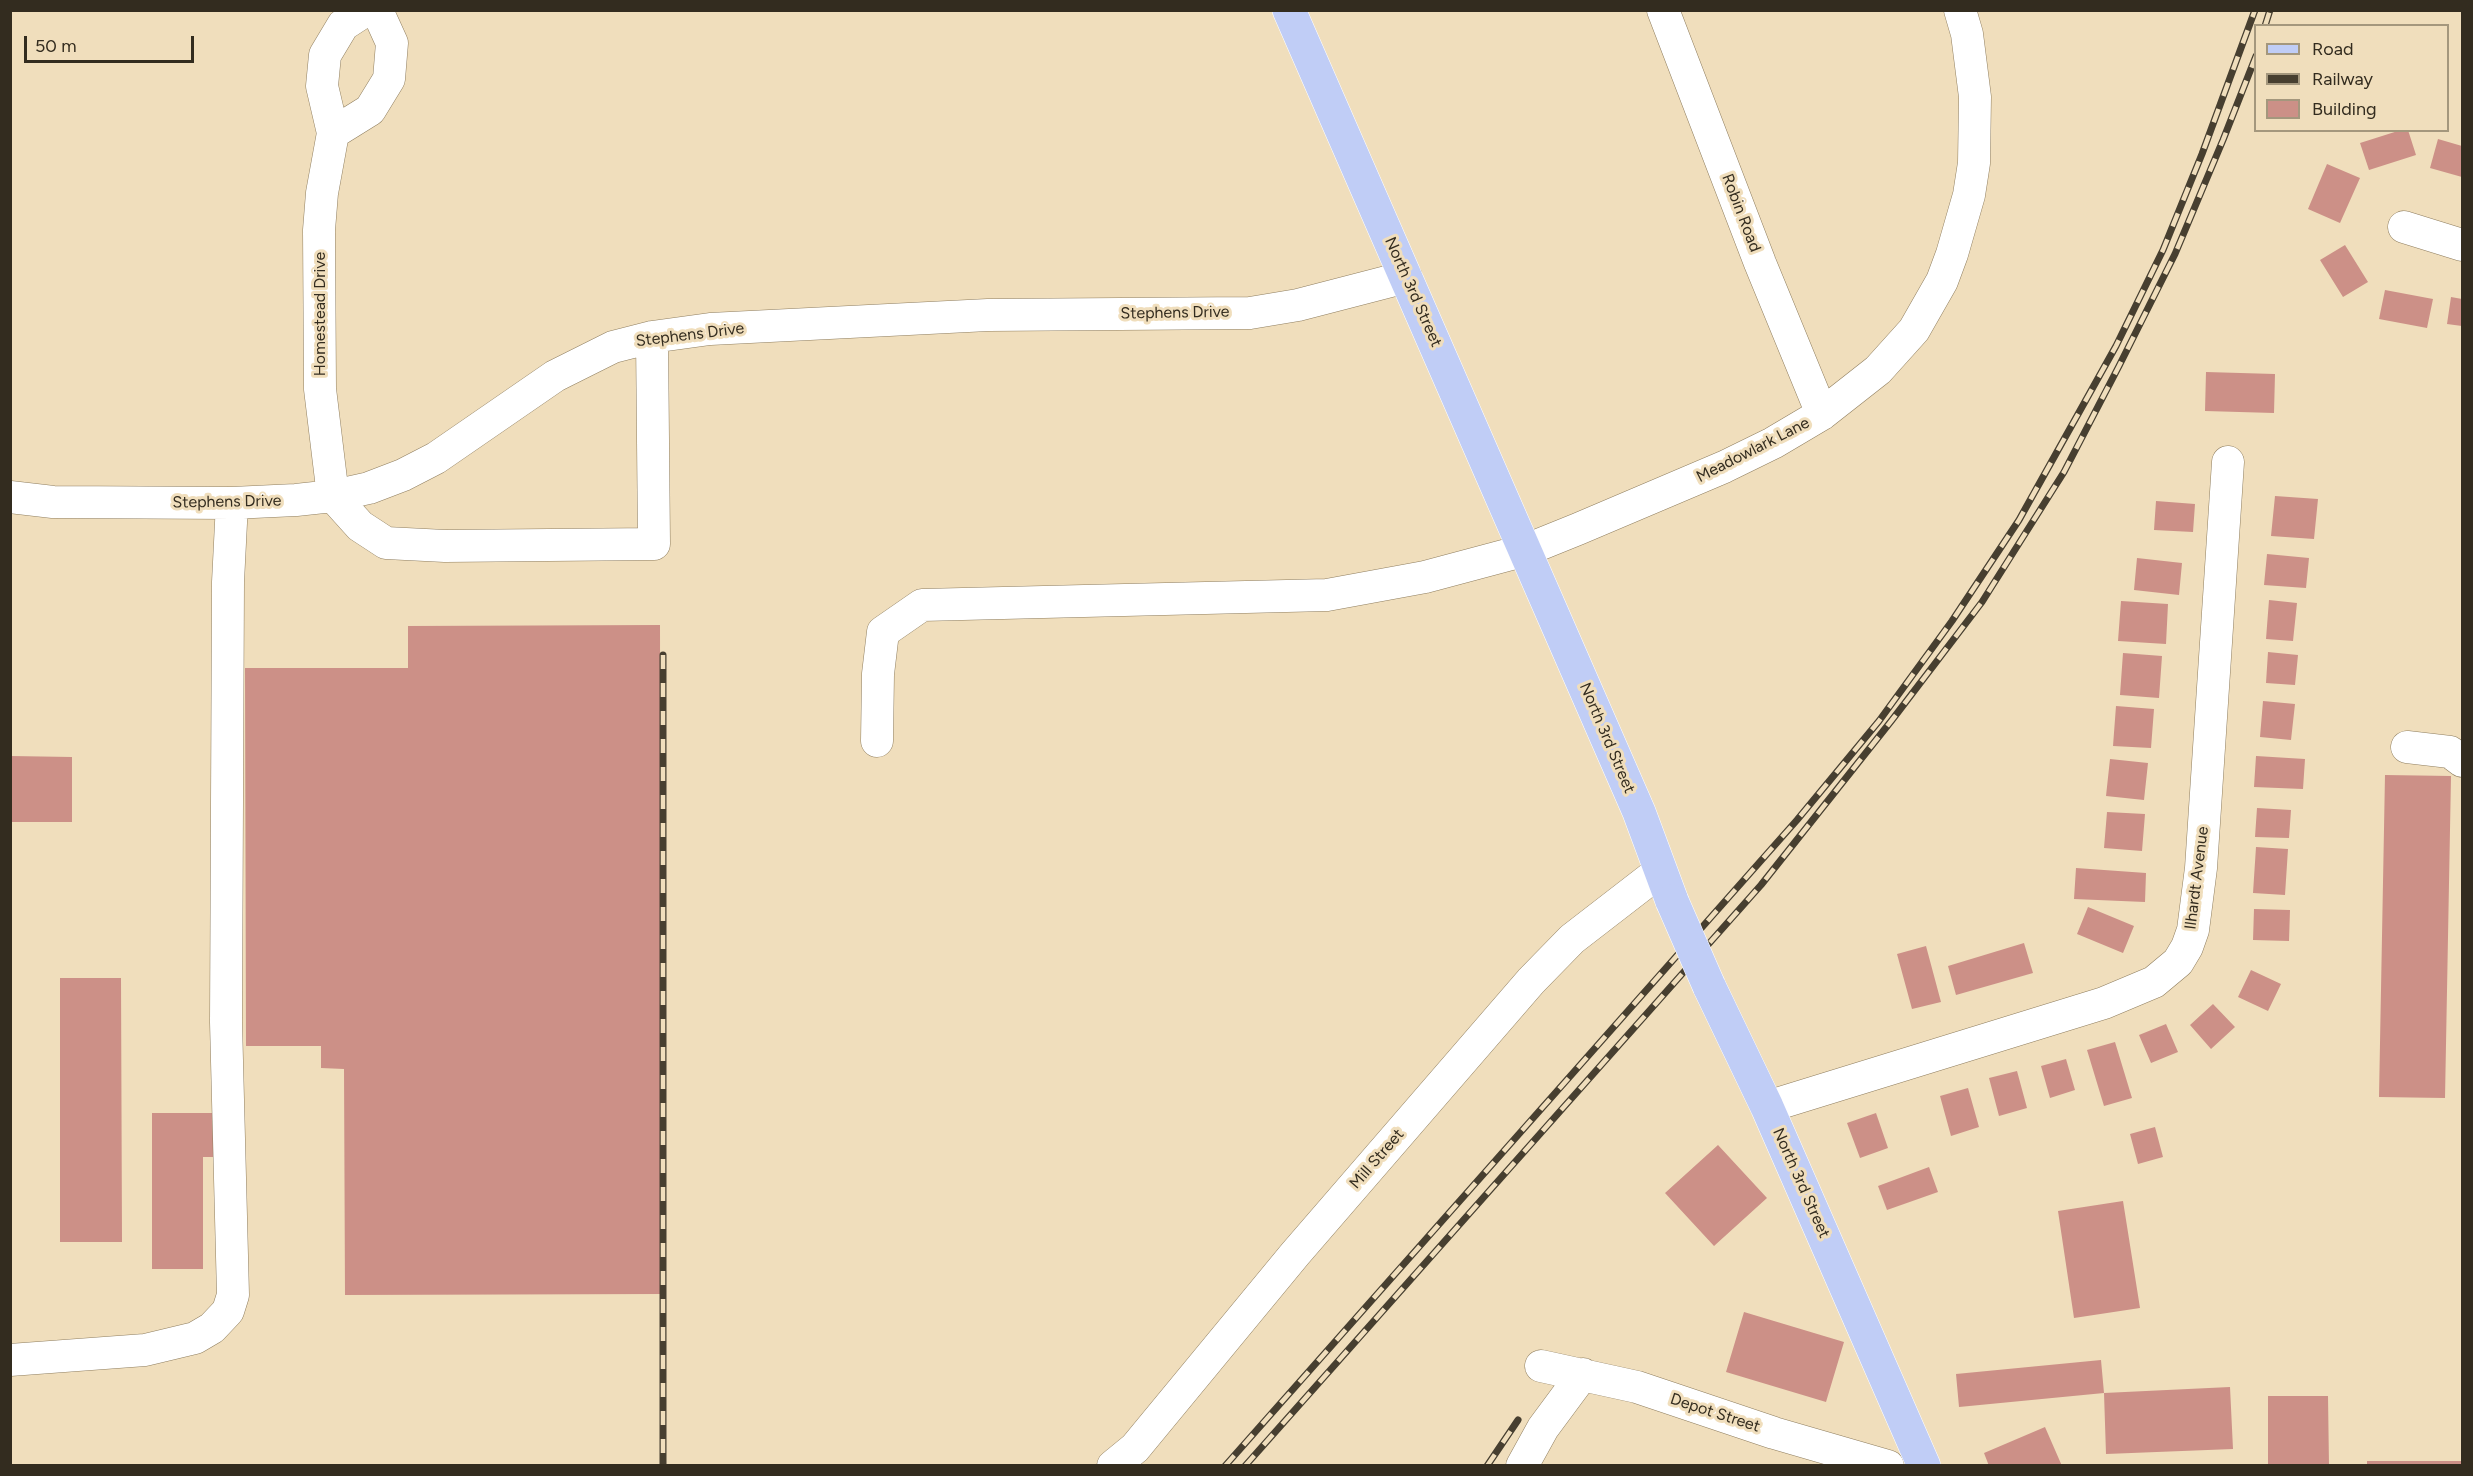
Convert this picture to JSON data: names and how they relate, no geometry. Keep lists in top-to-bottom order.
{
  "streets": {
    "main road": ["North 3rd Street"],
    "street": [
      "Robin Road",
      "Stephens Drive",
      "Homestead Drive",
      "Meadowlark Lane",
      "Ilhardt Avenue",
      "Mill Street",
      "Depot Street"
    ]
  },
  "crossings": [
    ["Robin Road", "Meadowlark Lane"],
    ["North 3rd Street", "Stephens Drive"],
    ["North 3rd Street", "Meadowlark Lane"],
    ["North 3rd Street", "Ilhardt Avenue"],
    ["North 3rd Street", "Mill Street"],
    ["Stephens Drive", "Homestead Drive"]
  ],
  "legend": ["Road", "Railway", "Building"],
  "scale_bar": "50 m"
}
